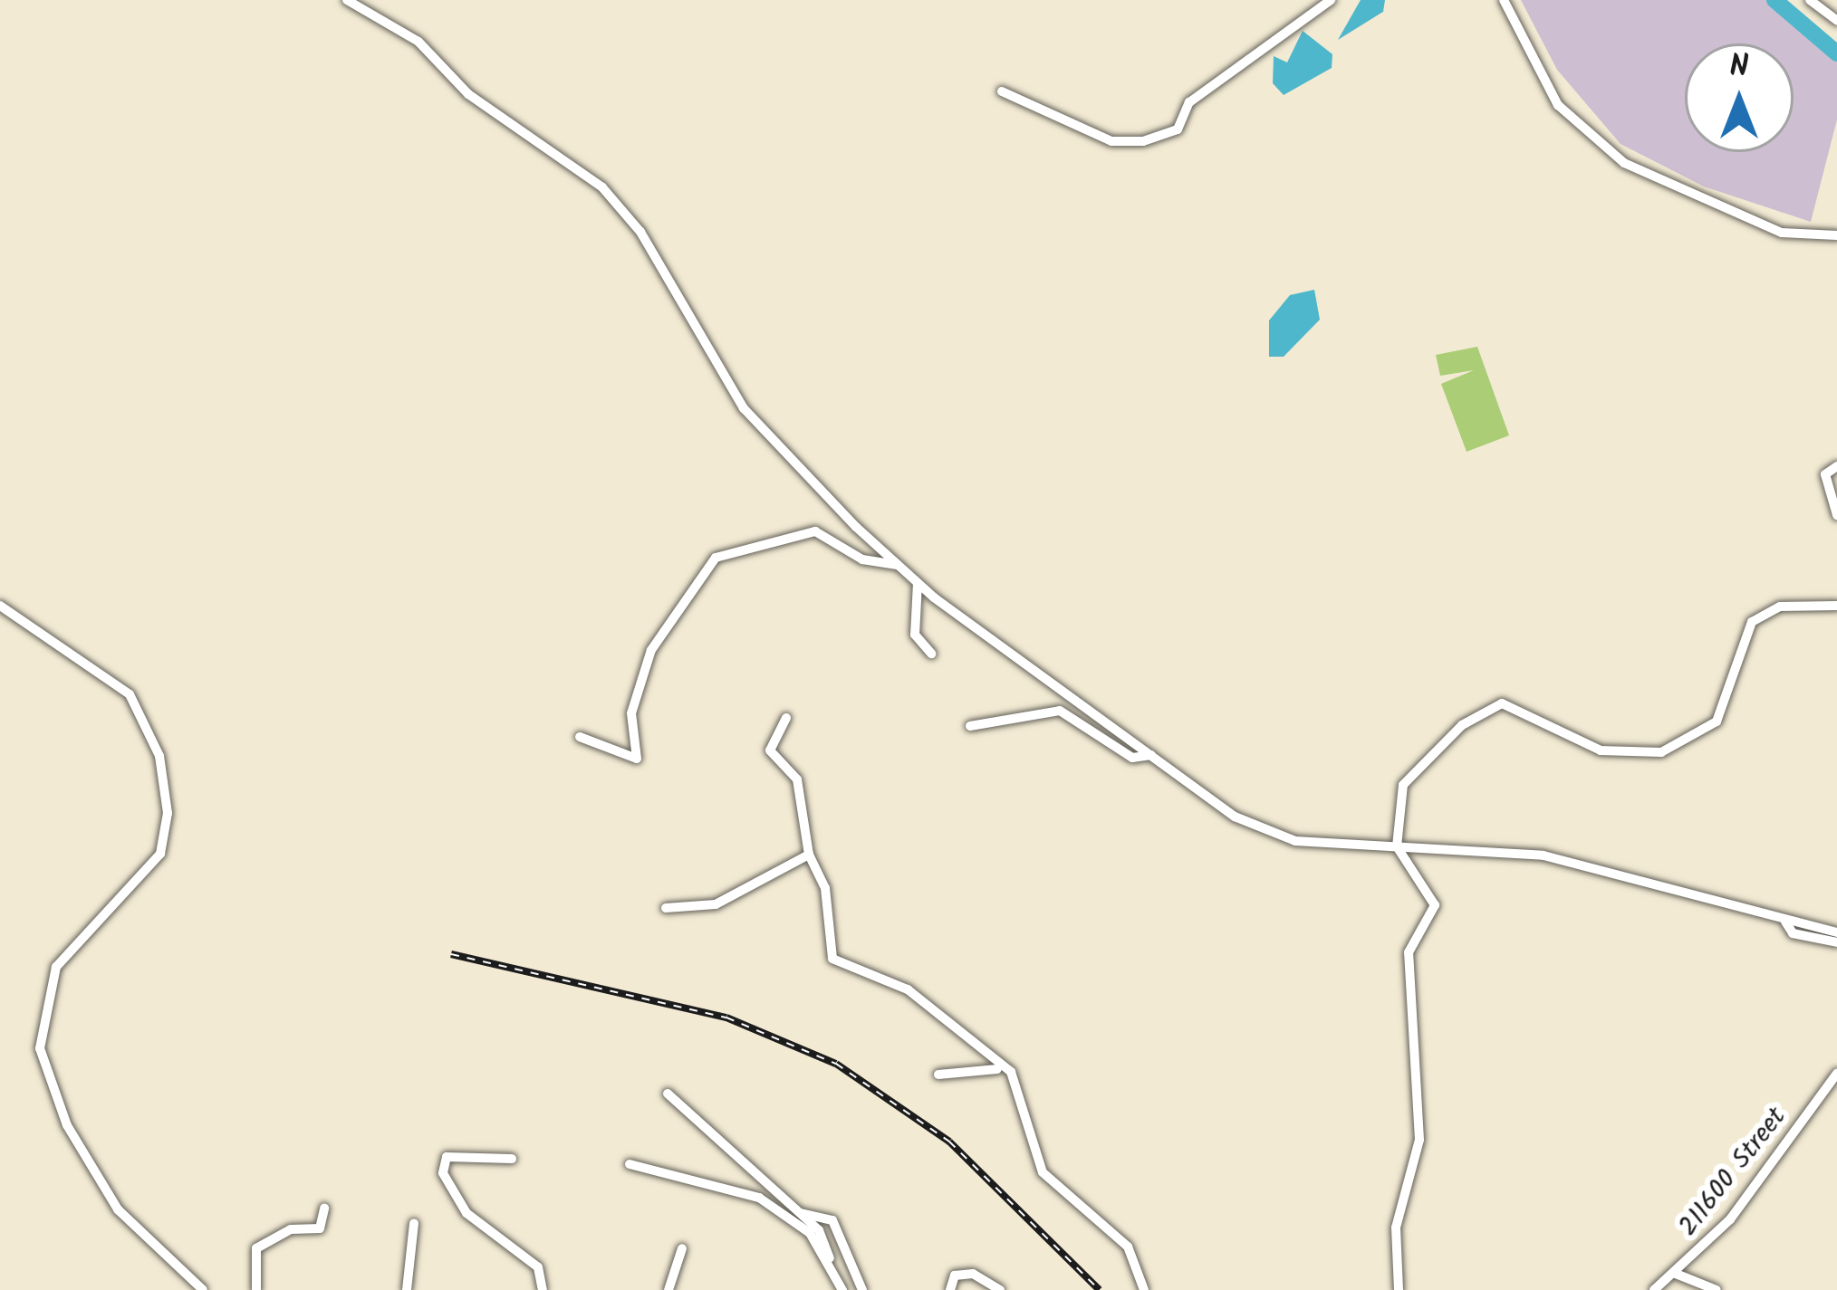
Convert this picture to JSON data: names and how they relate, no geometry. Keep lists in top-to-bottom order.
{
  "streets": {
    "street": ["211600 Street"]
  },
  "north": "top"
}
